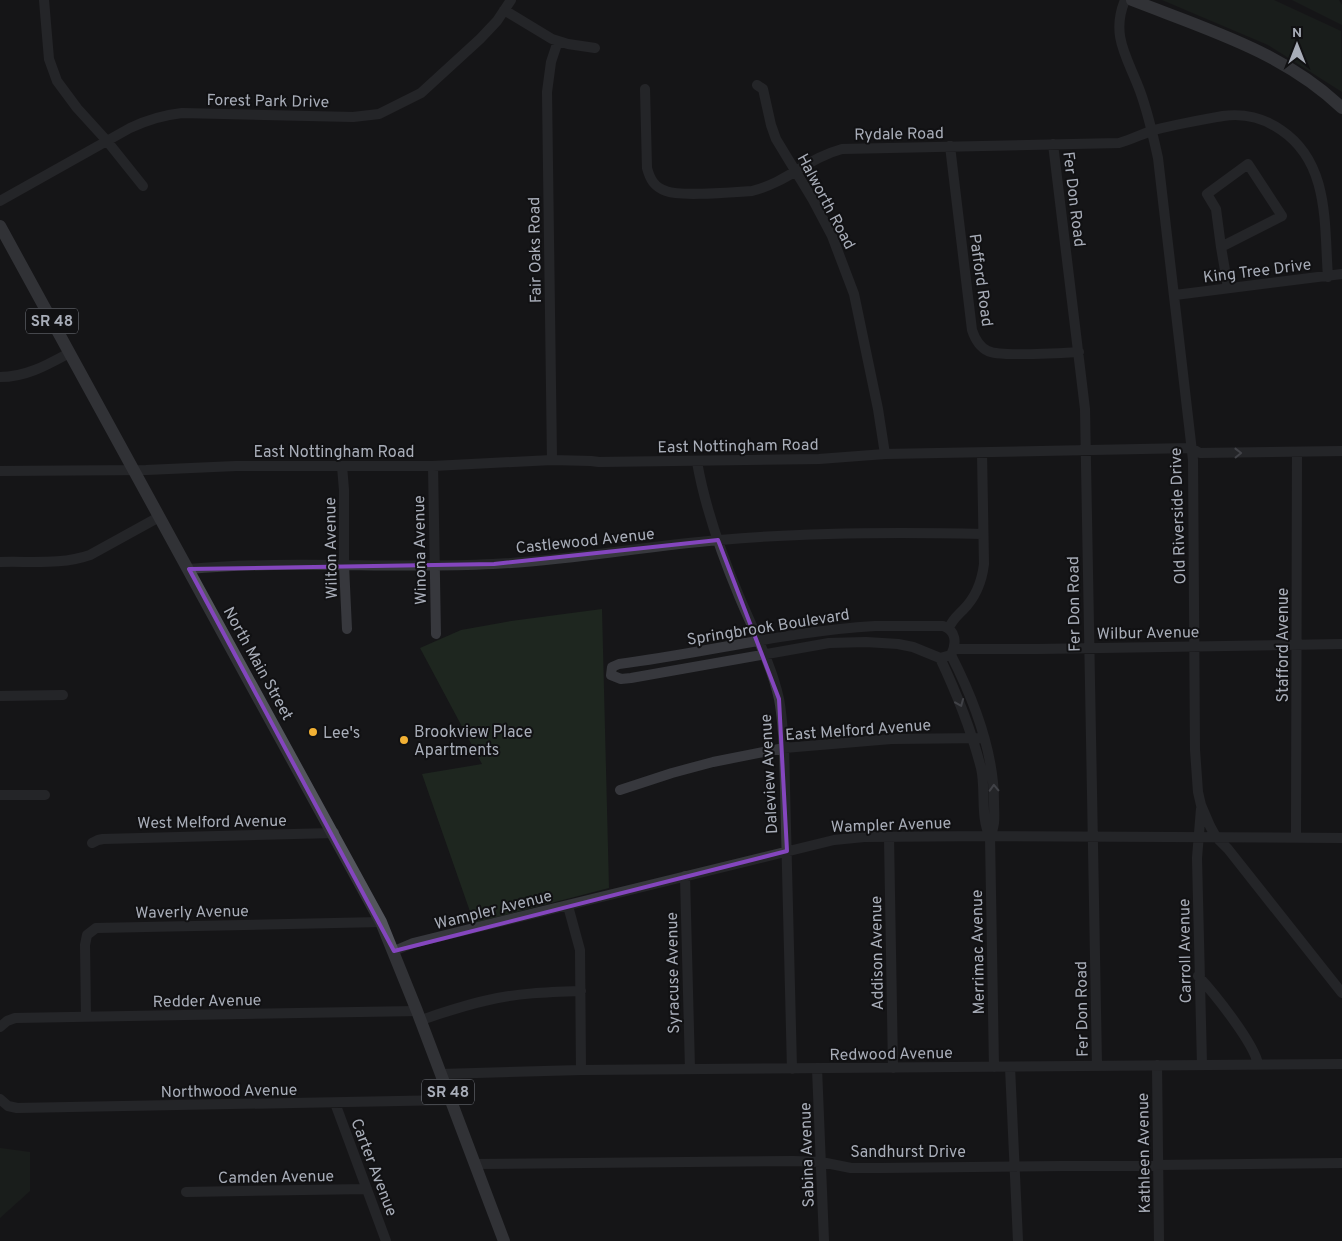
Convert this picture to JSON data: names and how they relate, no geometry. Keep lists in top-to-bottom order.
{
  "streets": {
    "main road": ["SR 48", "North Main Street"],
    "street": [
      "Forest Park Drive",
      "Rydale Road",
      "Fer Don Road",
      "Halworth Road",
      "Fair Oaks Road",
      "King Tree Drive",
      "Pafford Road",
      "East Nottingham Road",
      "Old Riverside Drive",
      "Castlewood Avenue",
      "Wilton Avenue",
      "Winona Avenue",
      "Springbrook Boulevard",
      "Wilbur Avenue",
      "Stafford Avenue",
      "East Melford Avenue",
      "Daleview Avenue",
      "West Melford Avenue",
      "Wampler Avenue",
      "Waverly Avenue",
      "Carroll Avenue",
      "Merrimac Avenue",
      "Addison Avenue",
      "Syracuse Avenue",
      "Redder Avenue",
      "Redwood Avenue",
      "Northwood Avenue",
      "Sandhurst Drive",
      "Kathleen Avenue",
      "Sabina Avenue",
      "Carter Avenue",
      "Camden Avenue"
    ]
  },
  "crossings": [
    ["Rydale Road", "Fer Don Road"],
    ["Rydale Road", "Halworth Road"],
    ["Rydale Road", "King Tree Drive"],
    ["Rydale Road", "Pafford Road"],
    ["Rydale Road", "Old Riverside Drive"],
    ["Fer Don Road", "Pafford Road"],
    ["Fer Don Road", "East Nottingham Road"],
    ["Fer Don Road", "Wilbur Avenue"],
    ["Fer Don Road", "Wampler Avenue"],
    ["Fer Don Road", "Redwood Avenue"],
    ["Halworth Road", "East Nottingham Road"],
    ["Fair Oaks Road", "East Nottingham Road"],
    ["King Tree Drive", "Old Riverside Drive"],
    ["East Nottingham Road", "Old Riverside Drive"],
    ["East Nottingham Road", "Wilton Avenue"],
    ["East Nottingham Road", "Winona Avenue"],
    ["East Nottingham Road", "Stafford Avenue"],
    ["East Nottingham Road", "North Main Street"],
    ["East Nottingham Road", "Daleview Avenue"],
    ["Old Riverside Drive", "Wilbur Avenue"],
    ["Old Riverside Drive", "Wampler Avenue"],
    ["Old Riverside Drive", "Carroll Avenue"],
    ["Castlewood Avenue", "Wilton Avenue"],
    ["Castlewood Avenue", "Winona Avenue"],
    ["Castlewood Avenue", "North Main Street"],
    ["Castlewood Avenue", "Daleview Avenue"],
    ["Springbrook Boulevard", "Daleview Avenue"],
    ["Springbrook Boulevard", "Merrimac Avenue"],
    ["Wilbur Avenue", "Stafford Avenue"],
    ["Wilbur Avenue", "Merrimac Avenue"],
    ["Stafford Avenue", "Wampler Avenue"],
    ["North Main Street", "West Melford Avenue"],
    ["North Main Street", "Wampler Avenue"],
    ["North Main Street", "Waverly Avenue"],
    ["North Main Street", "Redder Avenue"],
    ["North Main Street", "Redwood Avenue"],
    ["North Main Street", "Northwood Avenue"],
    ["North Main Street", "Sandhurst Drive"],
    ["East Melford Avenue", "Daleview Avenue"],
    ["East Melford Avenue", "Merrimac Avenue"],
    ["Daleview Avenue", "Wampler Avenue"],
    ["Daleview Avenue", "Redwood Avenue"],
    ["Wampler Avenue", "Carroll Avenue"],
    ["Wampler Avenue", "Merrimac Avenue"],
    ["Wampler Avenue", "Addison Avenue"],
    ["Wampler Avenue", "Syracuse Avenue"],
    ["Waverly Avenue", "Redder Avenue"],
    ["Carroll Avenue", "Redwood Avenue"],
    ["Merrimac Avenue", "Redwood Avenue"],
    ["Addison Avenue", "Redwood Avenue"],
    ["Syracuse Avenue", "Redwood Avenue"],
    ["Redwood Avenue", "Kathleen Avenue"],
    ["Redwood Avenue", "Sabina Avenue"],
    ["Northwood Avenue", "Carter Avenue"],
    ["Sandhurst Drive", "Kathleen Avenue"],
    ["Sandhurst Drive", "Sabina Avenue"],
    ["Carter Avenue", "Camden Avenue"]
  ],
  "places": ["Lee's", "Brookview Place Apartments"],
  "north": "top"
}
